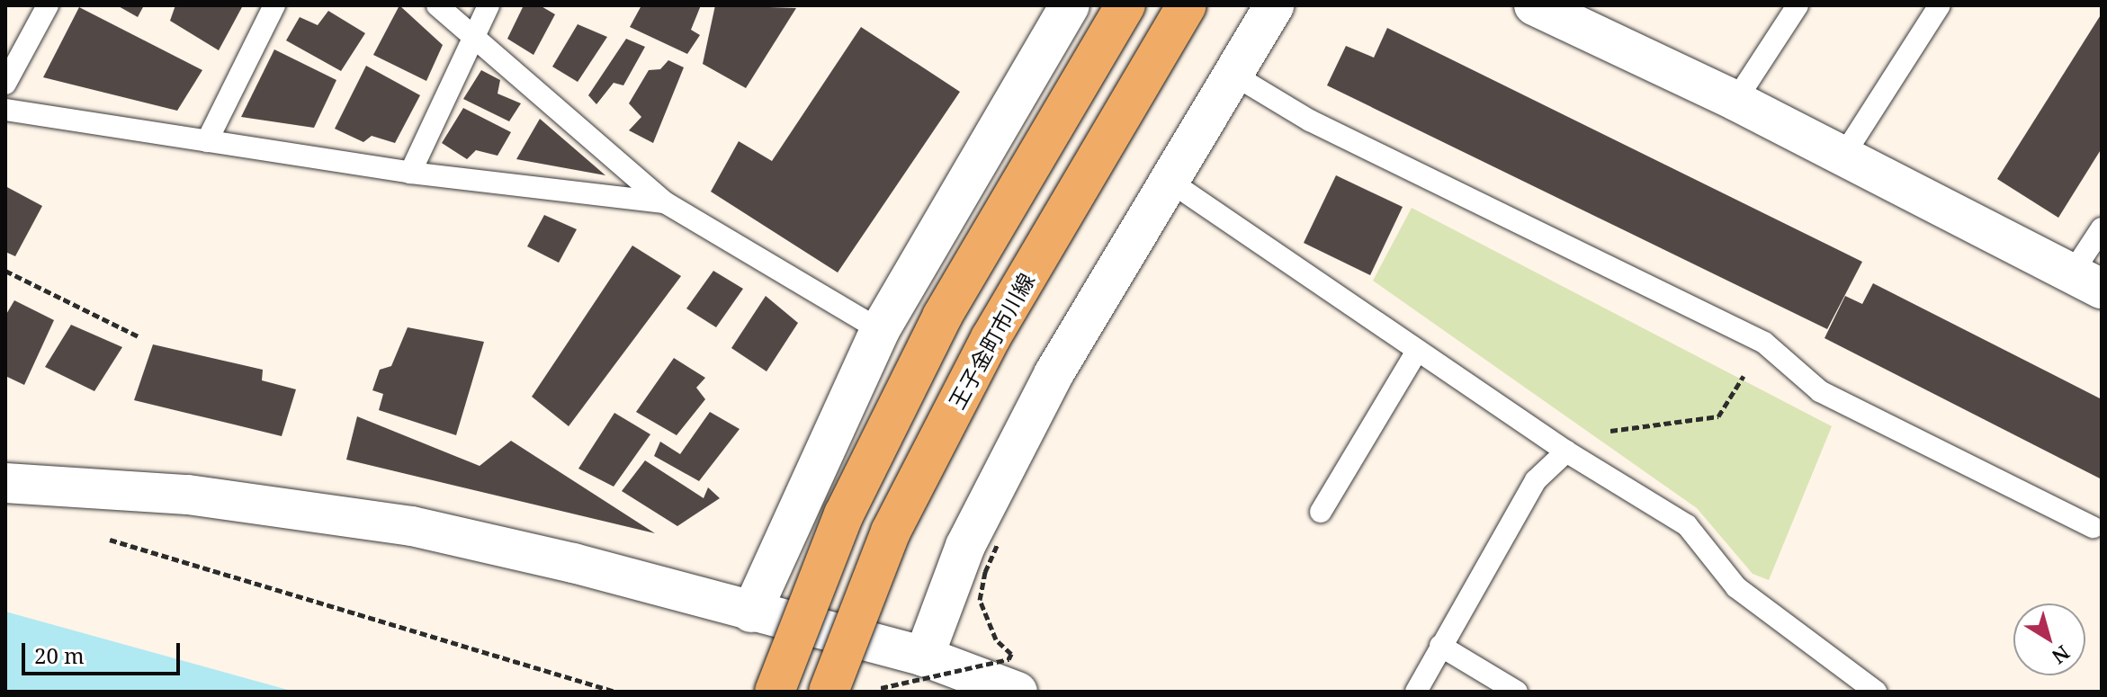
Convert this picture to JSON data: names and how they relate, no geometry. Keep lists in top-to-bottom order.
{
  "streets": {
    "main road": ["王子金町市川線"]
  },
  "scale_bar": "20 m",
  "north": "bottom right"
}
